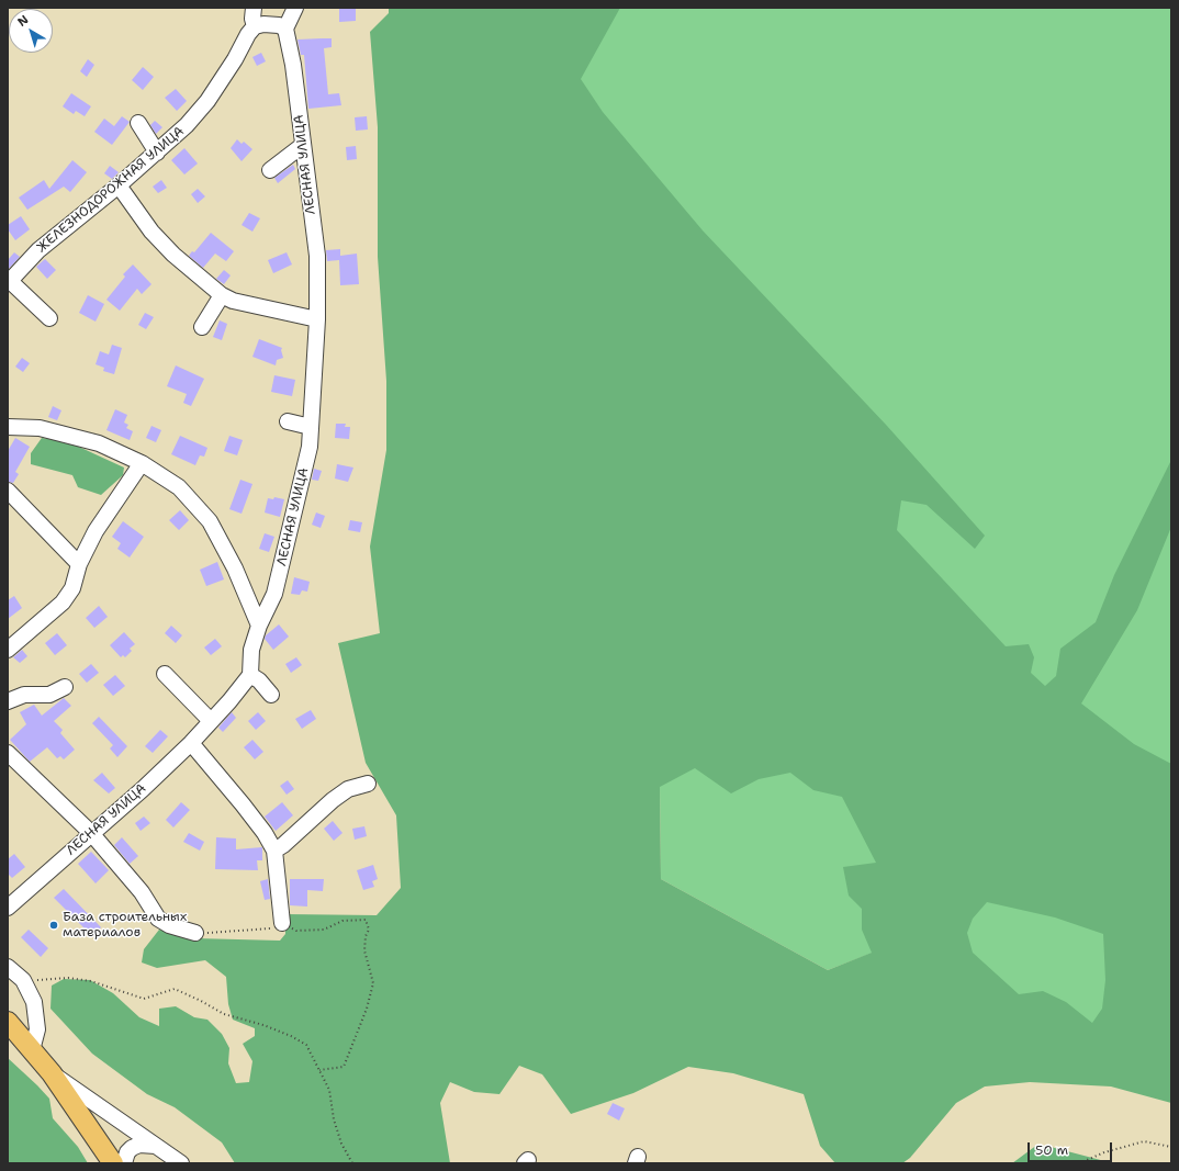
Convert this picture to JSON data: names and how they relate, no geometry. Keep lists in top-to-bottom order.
{
  "streets": {
    "street": ["ЛЕСНАЯ УЛИЦА", "ЖЕЛЕЗНОДОРОЖНАЯ УЛИЦА"]
  },
  "places": ["База строительных материалов"],
  "scale_bar": "50 m",
  "north": "top left"
}
